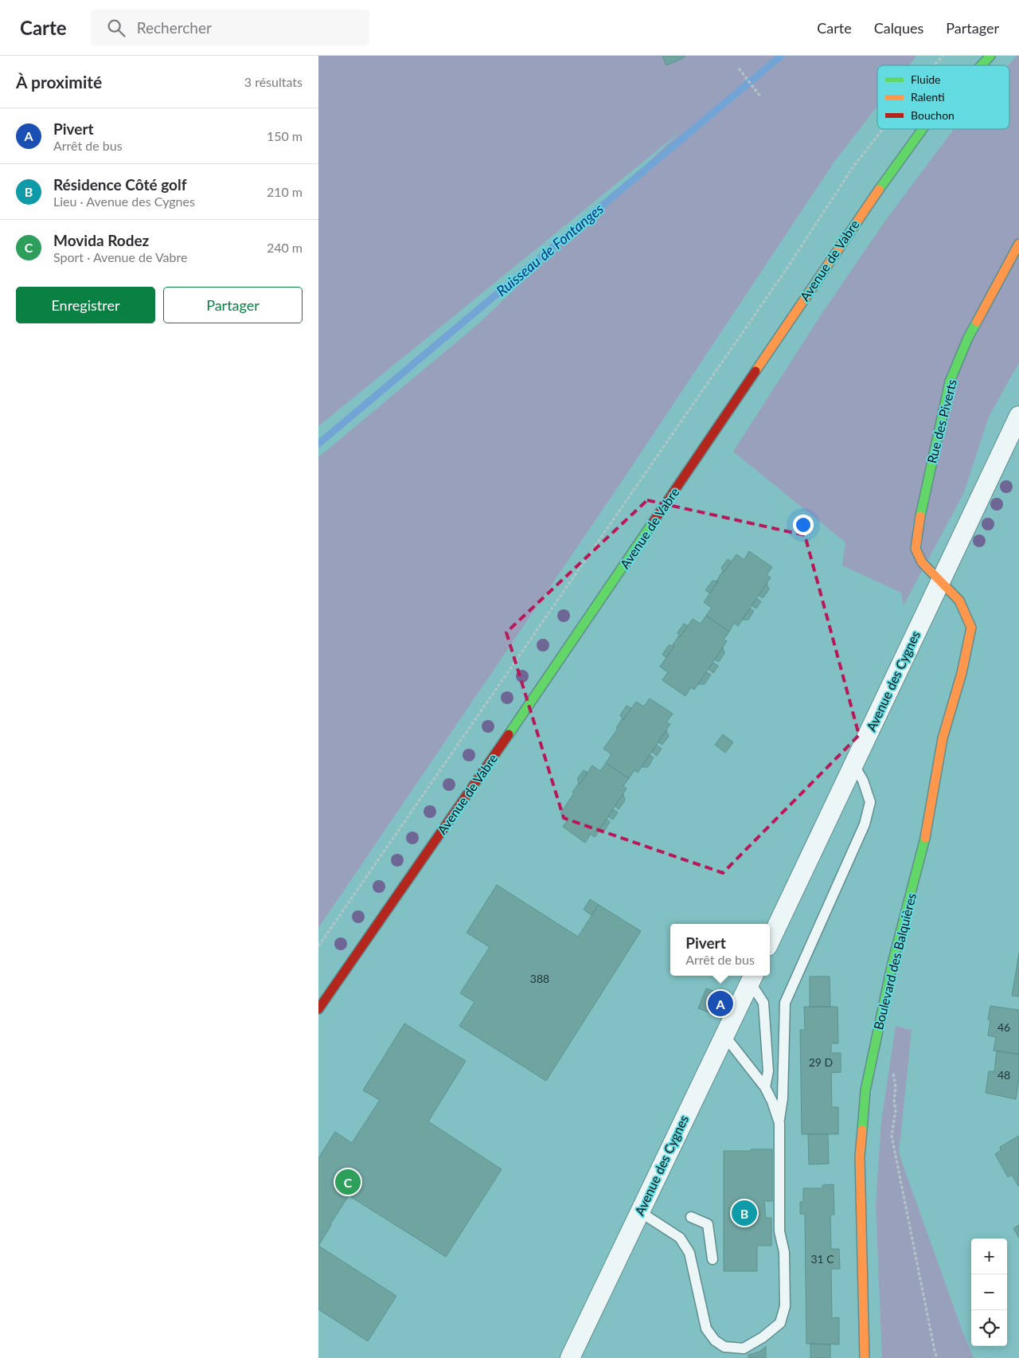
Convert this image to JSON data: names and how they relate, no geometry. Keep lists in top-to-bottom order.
{
  "streets": {
    "street": [
      "Avenue de Vabre",
      "Rue des Piverts",
      "Avenue des Cygnes",
      "Boulevard des Balquières"
    ]
  },
  "crossings": [
    ["Rue des Piverts", "Avenue des Cygnes"],
    ["Rue des Piverts", "Boulevard des Balquières"],
    ["Avenue des Cygnes", "Boulevard des Balquières"]
  ],
  "water": ["Ruisseau de Fontanges"],
  "house_numbers": [
    "388",
    "46",
    "29 D",
    "48",
    "31 C"
  ],
  "legend": ["Fluide", "Ralenti", "Bouchon"],
  "page": {
    "header": "Carte",
    "search": "Rechercher",
    "nav": ["Carte", "Calques", "Partager"],
    "heading": ["À proximité", "3 résultats"],
    "list": [
      {
        "mark": "A",
        "name": "Pivert",
        "note": "Arrêt de bus",
        "value": "150 m"
      },
      {
        "mark": "B",
        "name": "Résidence Côté golf",
        "note": "Lieu · Avenue des Cygnes",
        "value": "210 m"
      },
      {
        "mark": "C",
        "name": "Movida Rodez",
        "note": "Sport · Avenue de Vabre",
        "value": "240 m"
      }
    ],
    "buttons": ["Enregistrer", "Partager"],
    "popup": ["Pivert", "Arrêt de bus"],
    "pins": ["A", "C", "B"],
    "map_buttons": ["+", "−"]
  }
}
